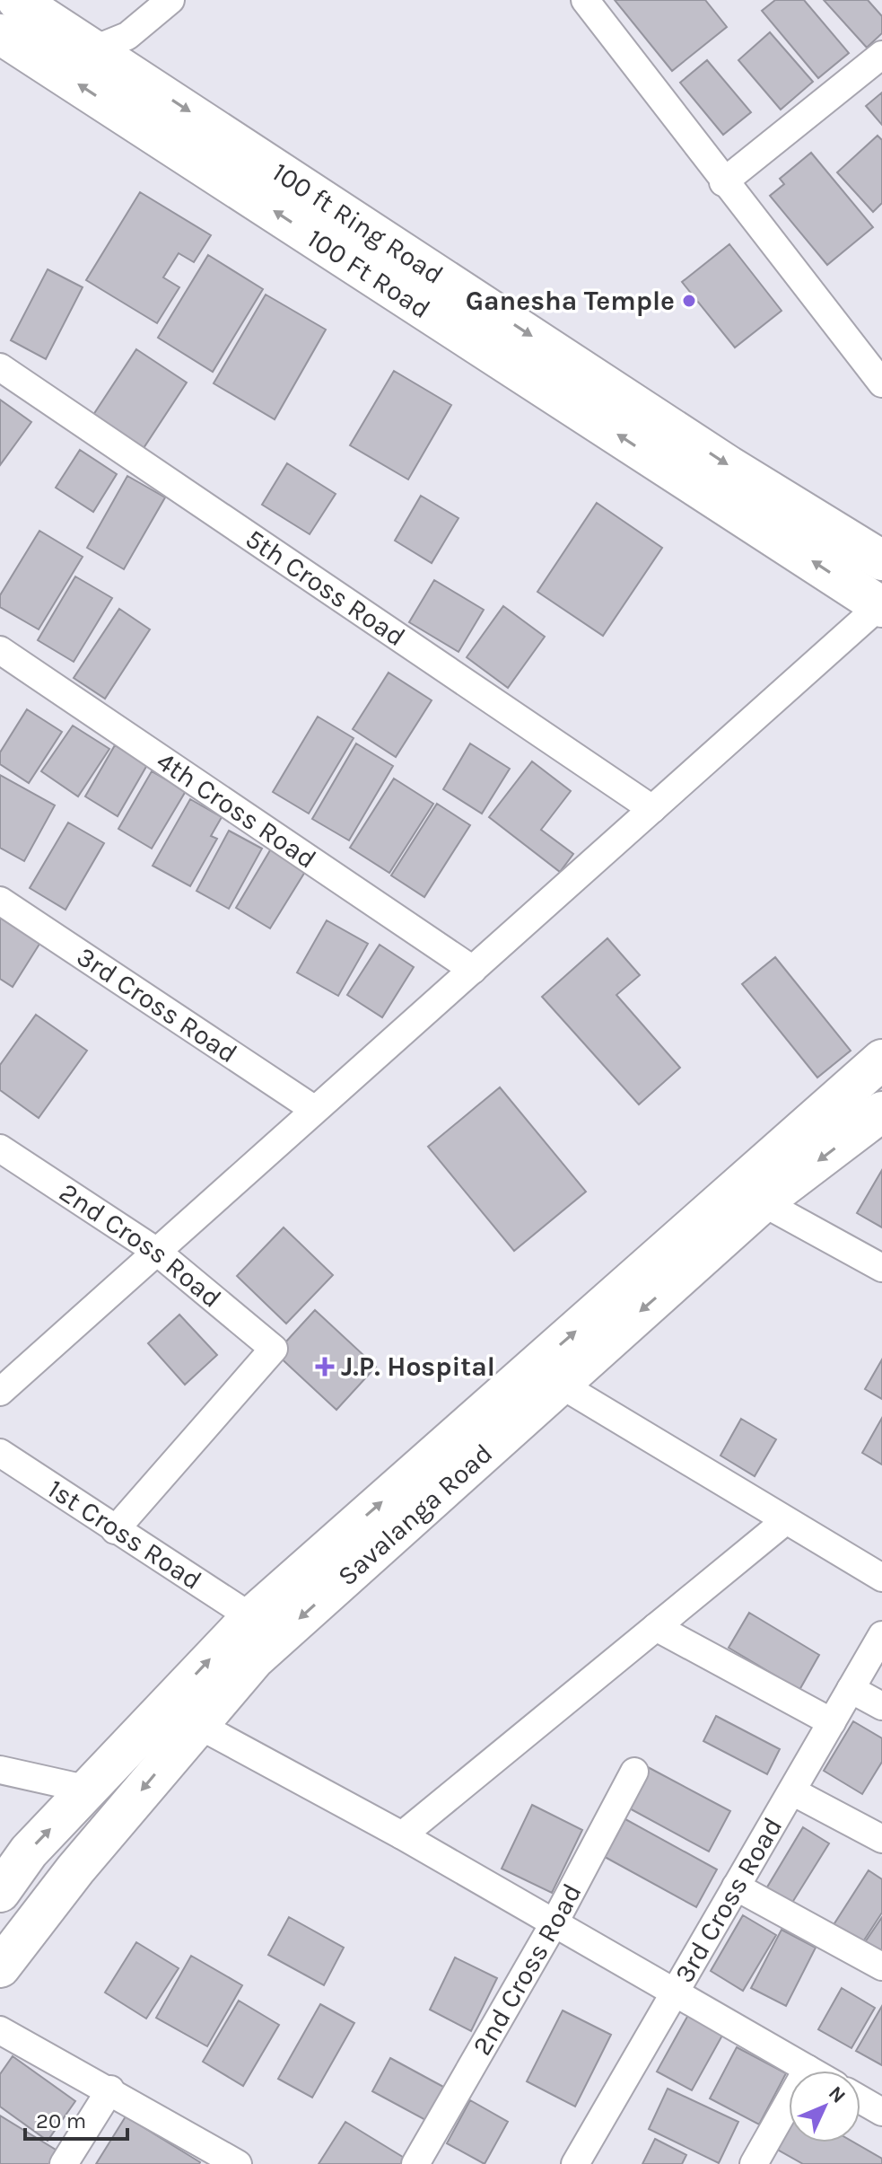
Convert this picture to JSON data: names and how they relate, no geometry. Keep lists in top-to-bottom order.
{
  "streets": {
    "main road": ["100 ft Ring Road", "100 Ft Road", "Savalanga Road"],
    "street": [
      "5th Cross Road",
      "4th Cross Road",
      "3rd Cross Road",
      "2nd Cross Road",
      "1st Cross Road"
    ]
  },
  "crossings": [
    ["2nd Cross Road", "1st Cross Road"],
    ["Savalanga Road", "1st Cross Road"]
  ],
  "one_way": ["100 ft Ring Road", "100 Ft Road"],
  "places": {
    "other": ["Ganesha Temple"],
    "health": ["J.P. Hospital"]
  },
  "scale_bar": "20 m",
  "north": "top right"
}
